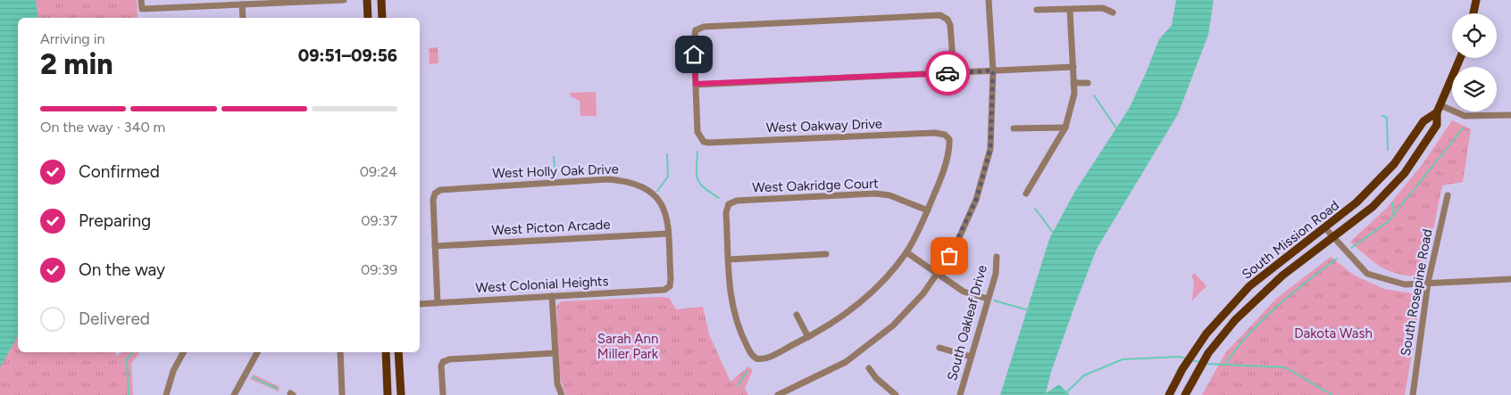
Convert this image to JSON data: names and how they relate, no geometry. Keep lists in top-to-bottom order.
{
  "streets": {
    "main road": ["South Mission Road"],
    "street": [
      "West Oakway Drive",
      "West Holly Oak Drive",
      "West Oakridge Court",
      "West Picton Arcade",
      "West Colonial Heights",
      "South Rosepine Road",
      "South Oakleaf Drive"
    ]
  },
  "crossings": [
    ["West Oakway Drive", "West Oakridge Court"],
    ["West Holly Oak Drive", "West Picton Arcade"],
    ["West Holly Oak Drive", "West Colonial Heights"]
  ],
  "parks": ["Dakota Wash", "Sarah Ann Miller Park"],
  "page": {
    "heading": ["2 min", "Arriving in", "09:51–09:56"],
    "bar": "On the way · 340 m",
    "list": [
      ["Confirmed", "09:24"],
      ["Preparing", "09:37"],
      ["On the way", "09:39"],
      "Delivered"
    ]
  }
}
